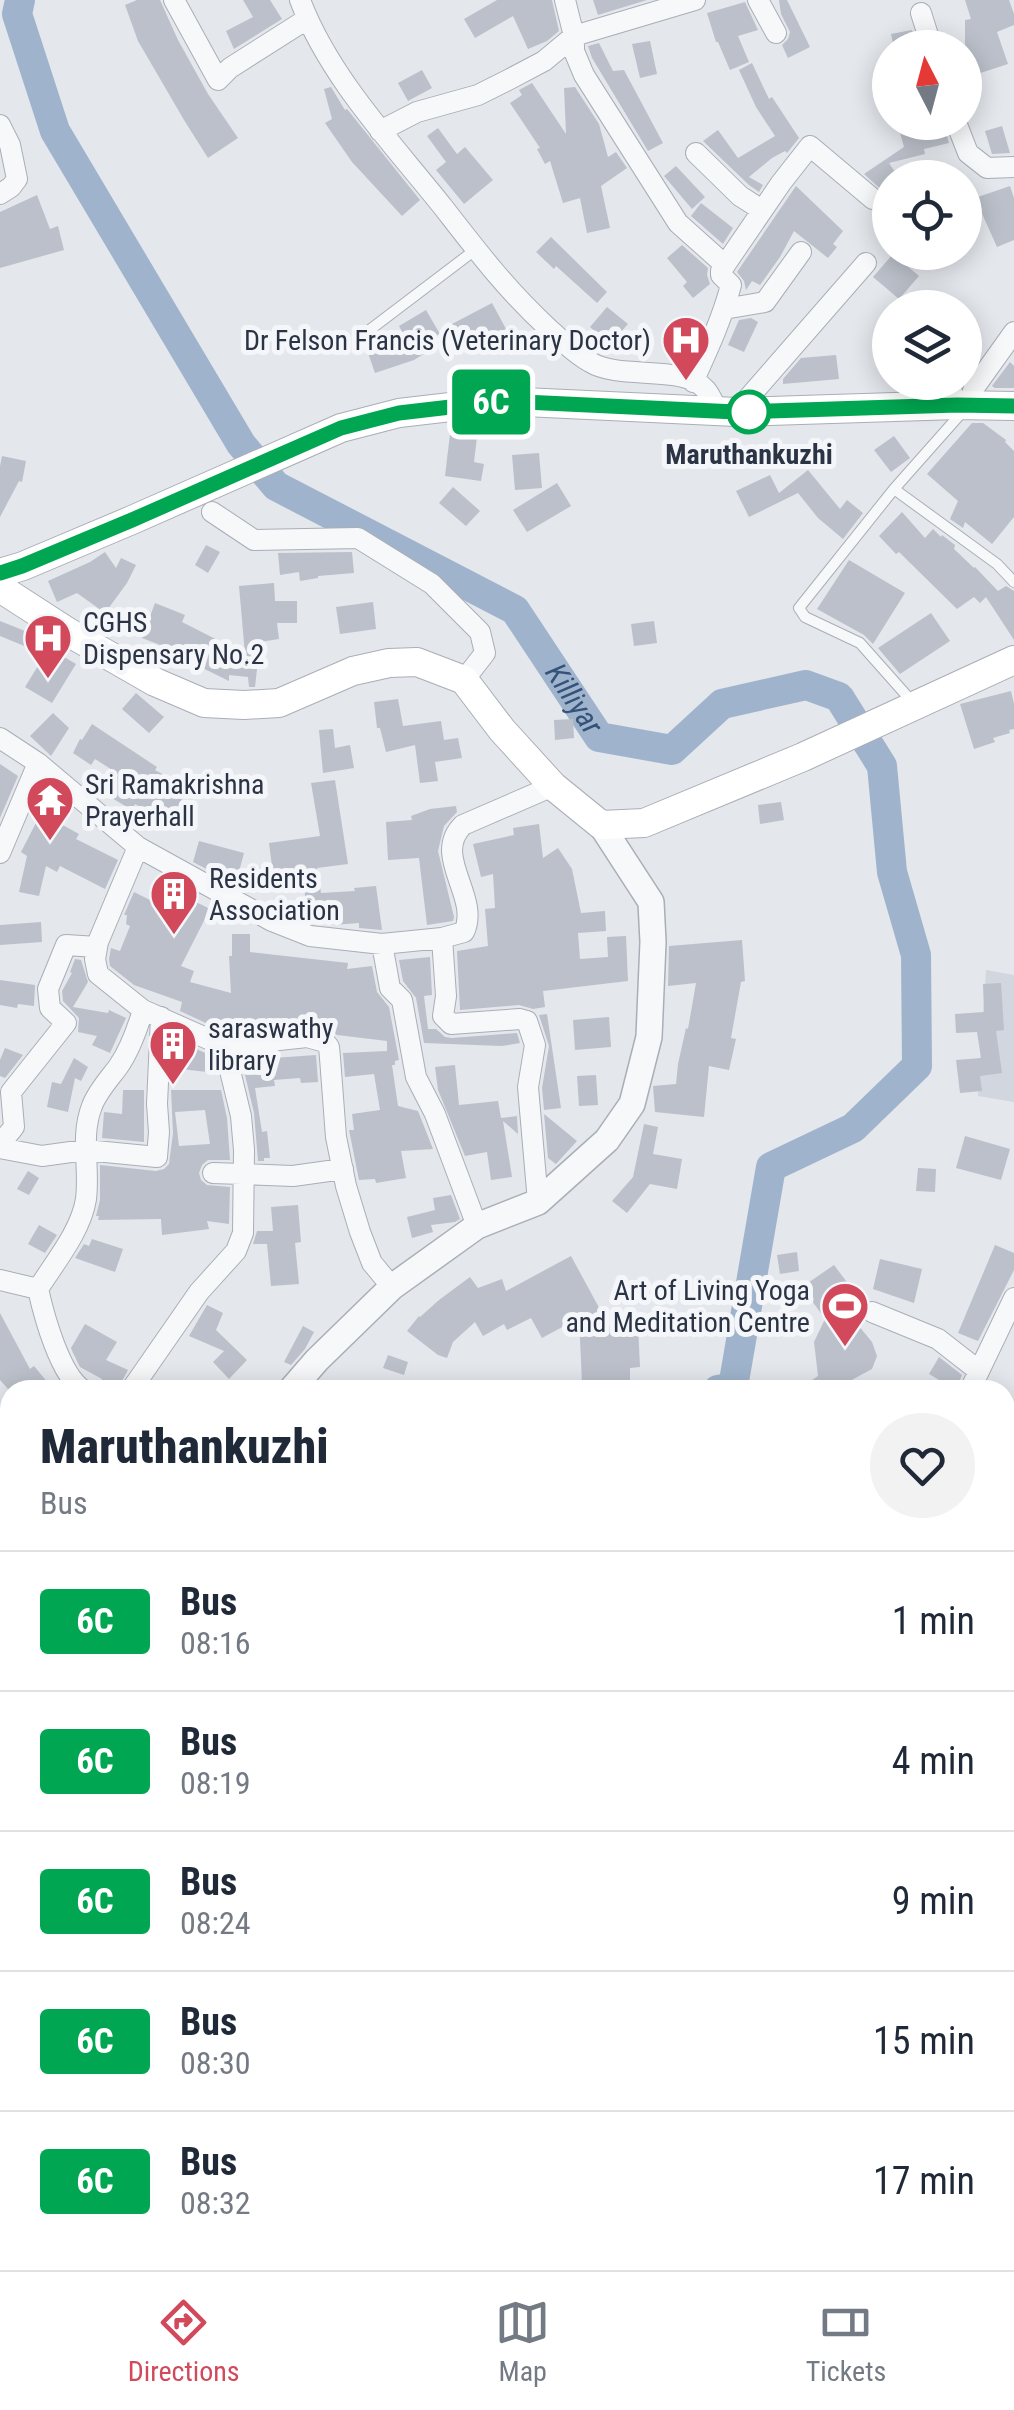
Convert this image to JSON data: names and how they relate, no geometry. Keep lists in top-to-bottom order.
{
  "water": ["Killiyar"],
  "places": {
    "hospital": ["Dr Felson Francis (Veterinary Doctor)", "CGHS Dispensary No.2"],
    "other": ["Maruthankuzhi"],
    "temple": ["Sri Ramakrishna Prayerhall"],
    "building": ["Residents Association", "saraswathy library"],
    "sports": ["Art of Living Yoga and Meditation Centre"]
  },
  "lines": ["bus line 6C"],
  "north": "top",
  "page": {
    "on_map": "6C",
    "heading": ["Maruthankuzhi", "Bus"],
    "list": [
      {
        "mark": "6C",
        "name": "Bus",
        "note": "08:16",
        "value": "1 min"
      },
      {
        "mark": "6C",
        "name": "Bus",
        "note": "08:19",
        "value": "4 min"
      },
      {
        "mark": "6C",
        "name": "Bus",
        "note": "08:24",
        "value": "9 min"
      },
      {
        "mark": "6C",
        "name": "Bus",
        "note": "08:30",
        "value": "15 min"
      },
      {
        "mark": "6C",
        "name": "Bus",
        "note": "08:32",
        "value": "17 min"
      }
    ],
    "tabs": ["Directions", "Map", "Tickets"]
  }
}
